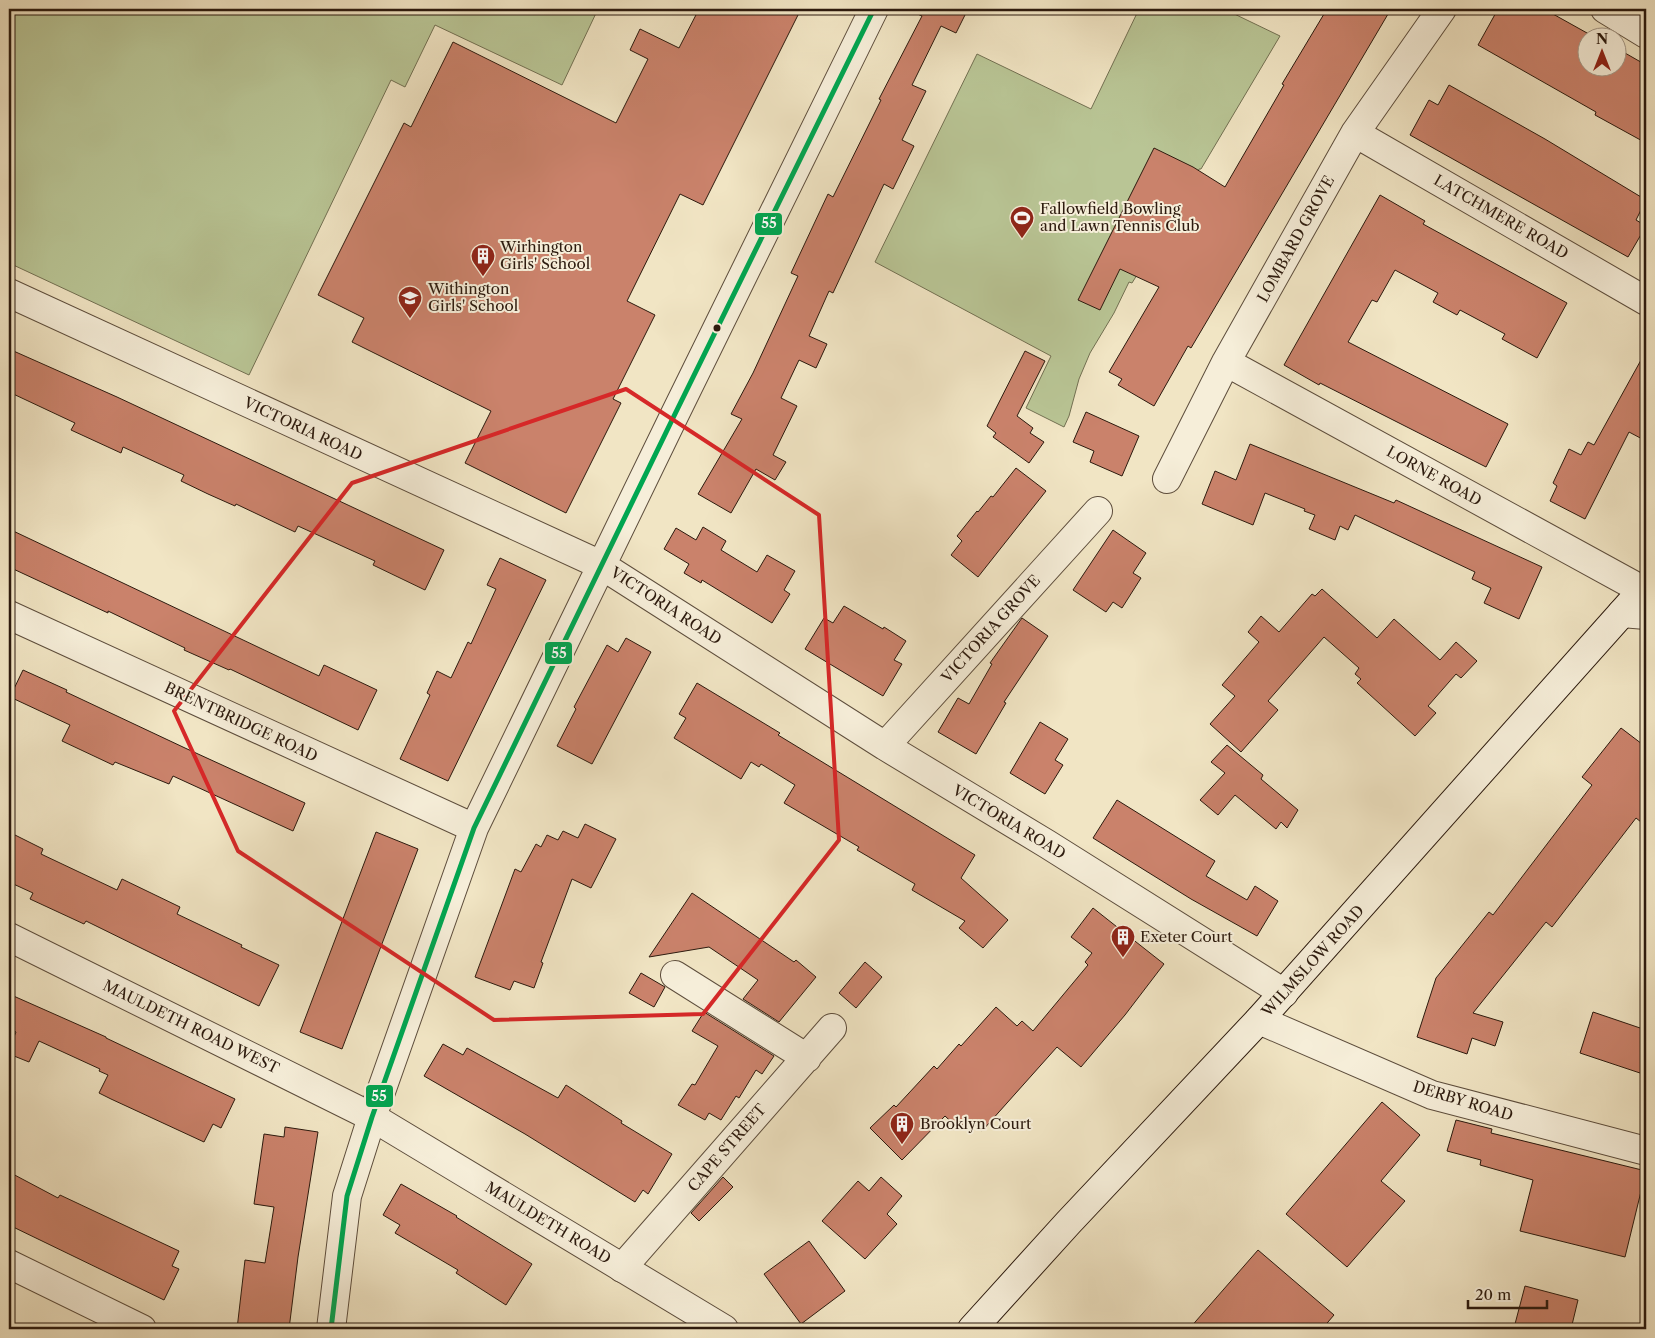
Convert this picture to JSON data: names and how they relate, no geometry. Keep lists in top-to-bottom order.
{
  "streets": {
    "street": [
      "LATCHMERE ROAD",
      "LOMBARD GROVE",
      "VICTORIA ROAD",
      "LORNE ROAD",
      "VICTORIA GROVE",
      "BRENTBRIDGE ROAD",
      "WILMSLOW ROAD",
      "MAULDETH ROAD WEST",
      "DERBY ROAD",
      "CAPE STREET",
      "MAULDETH ROAD"
    ]
  },
  "crossings": [
    ["LATCHMERE ROAD", "LOMBARD GROVE"],
    ["LOMBARD GROVE", "LORNE ROAD"],
    ["VICTORIA ROAD", "VICTORIA GROVE"],
    ["VICTORIA ROAD", "WILMSLOW ROAD"],
    ["LORNE ROAD", "WILMSLOW ROAD"],
    ["WILMSLOW ROAD", "DERBY ROAD"],
    ["MAULDETH ROAD WEST", "MAULDETH ROAD"],
    ["CAPE STREET", "MAULDETH ROAD"]
  ],
  "places": {
    "sports": ["Fallowfield Bowling and Lawn Tennis Club"],
    "building": ["Wirhington Girls' School", "Exeter Court", "Brooklyn Court"],
    "school or university": ["Withington Girls' School"]
  },
  "lines": ["transit line 55"],
  "scale_bar": "20 m",
  "north": "top"
}
